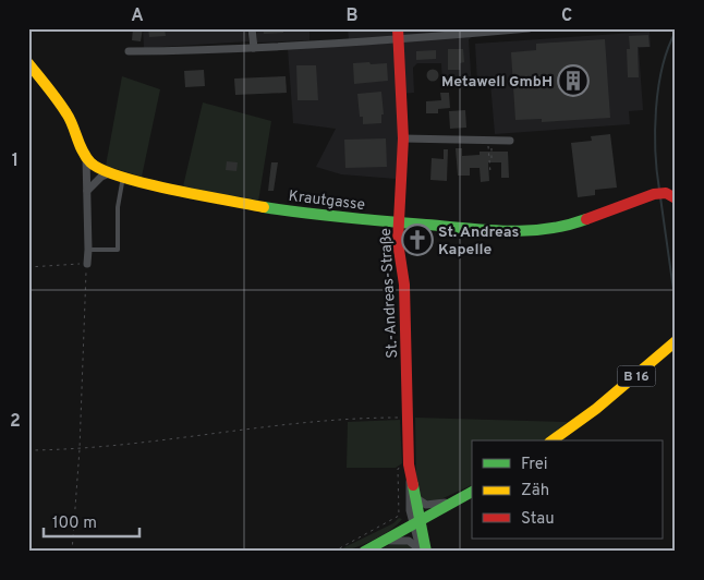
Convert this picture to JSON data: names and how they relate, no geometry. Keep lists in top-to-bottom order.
{
  "streets": {
    "street": ["Krautgasse", "St.-Andreas-Straße", "B 16"]
  },
  "crossings": [
    ["Krautgasse", "St.-Andreas-Straße"]
  ],
  "places": {
    "building": ["Metawell GmbH"],
    "church": ["St. Andreas Kapelle"]
  },
  "legend": ["Frei", "Zäh", "Stau"],
  "scale_bar": "100 m",
  "grid": {
    "columns": ["A", "B", "C"],
    "rows": ["1", "2"]
  }
}
